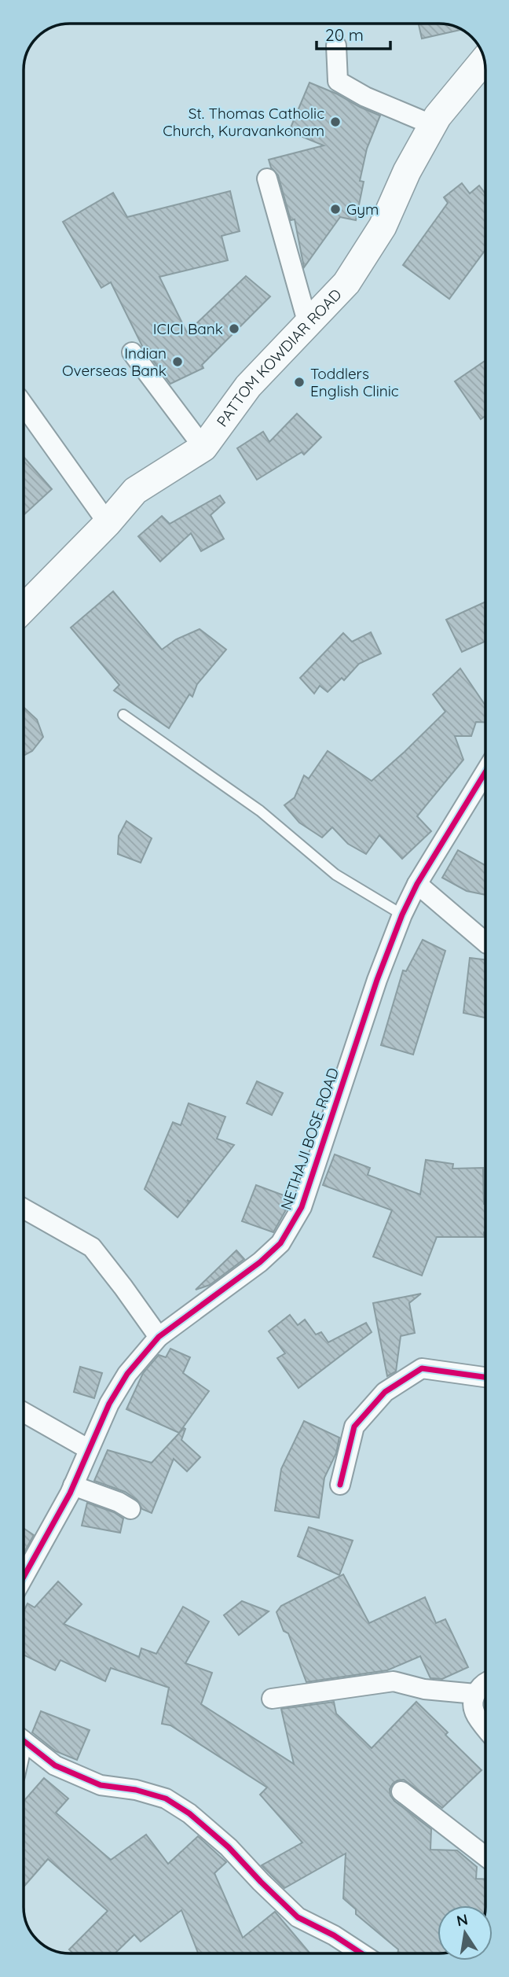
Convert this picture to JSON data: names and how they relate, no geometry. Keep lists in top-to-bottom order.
{
  "streets": {
    "main road": ["PATTOM KOWDIAR ROAD"],
    "street": ["NETHAJI BOSE ROAD"]
  },
  "places": [
    "St. Thomas Catholic Church, Kuravankonam",
    "Gym",
    "ICICI Bank",
    "Indian Overseas Bank",
    "Toddlers English Clinic"
  ],
  "scale_bar": "20 m",
  "north": "top"
}
